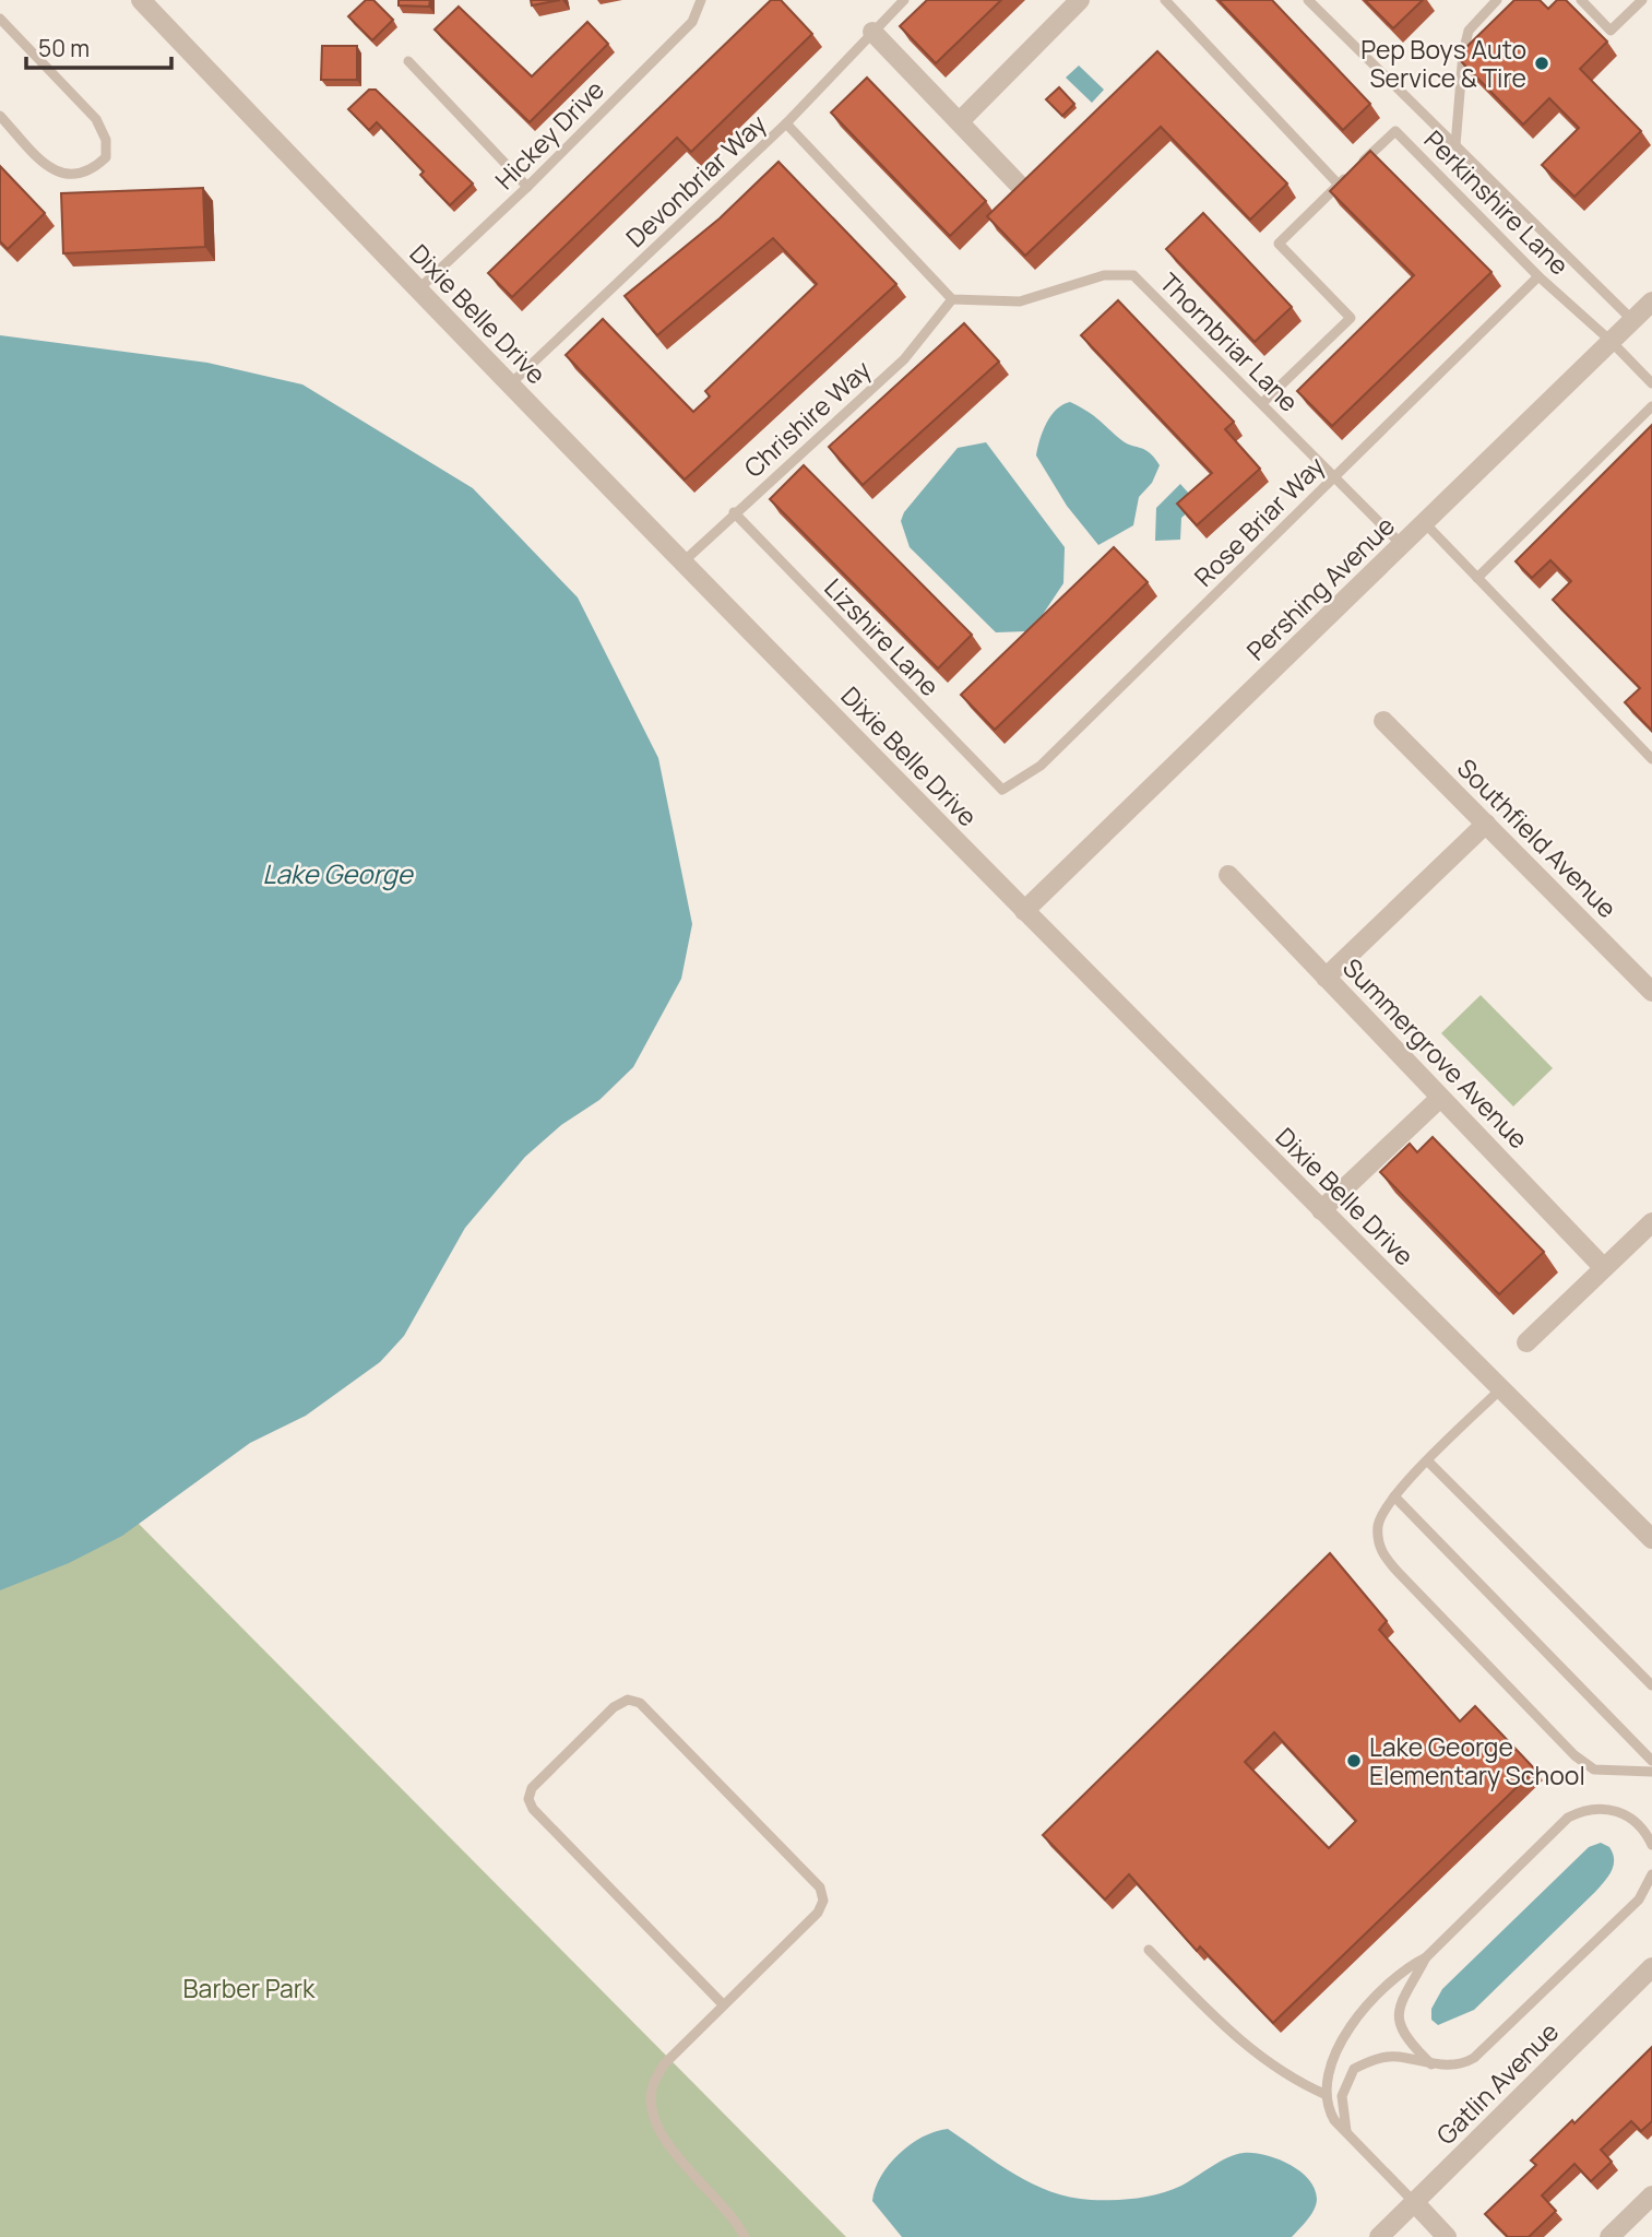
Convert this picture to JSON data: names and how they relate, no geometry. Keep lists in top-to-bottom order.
{
  "streets": {
    "street": [
      "Dixie Belle Drive",
      "Pershing Avenue",
      "Southfield Avenue",
      "Summergrove Avenue",
      "Gatlin Avenue"
    ],
    "lane": [
      "Hickey Drive",
      "Devonbriar Way",
      "Perkinshire Lane",
      "Thornbriar Lane",
      "Chrishire Way",
      "Rose Briar Way",
      "Lizshire Lane"
    ]
  },
  "crossings": [
    ["Hickey Drive", "Dixie Belle Drive"],
    ["Devonbriar Way", "Dixie Belle Drive"],
    ["Perkinshire Lane", "Rose Briar Way"],
    ["Perkinshire Lane", "Pershing Avenue"],
    ["Dixie Belle Drive", "Chrishire Way"],
    ["Dixie Belle Drive", "Pershing Avenue"],
    ["Thornbriar Lane", "Chrishire Way"],
    ["Thornbriar Lane", "Rose Briar Way"],
    ["Thornbriar Lane", "Pershing Avenue"],
    ["Chrishire Way", "Lizshire Lane"],
    ["Rose Briar Way", "Lizshire Lane"]
  ],
  "water": ["Lake George"],
  "parks": ["Barber Park"],
  "places": ["Pep Boys Auto Service & Tire", "Lake George Elementary School"],
  "scale_bar": "50 m"
}
